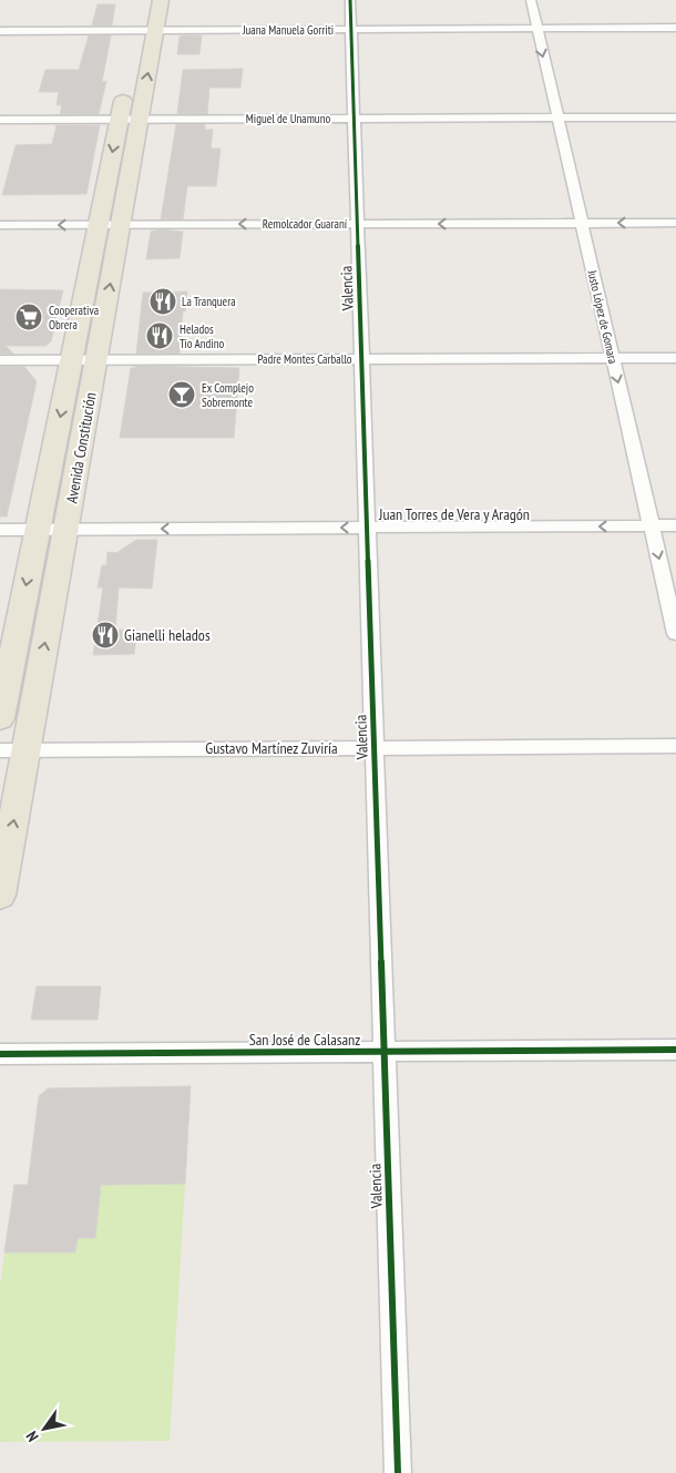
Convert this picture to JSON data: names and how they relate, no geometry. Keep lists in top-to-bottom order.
{
  "streets": {
    "main road": ["Avenida Constitución"],
    "street": [
      "Juana Manuela Gorriti",
      "Miguel de Unamuno",
      "Remolcador Guaraní",
      "Valencia",
      "Justo López de Gomara",
      "Padre Montes Carballo",
      "Juan Torres de Vera y Aragón",
      "Gustavo Martínez Zuviría",
      "San José de Calasanz"
    ]
  },
  "crossings": [
    ["Juana Manuela Gorriti", "Valencia"],
    ["Juana Manuela Gorriti", "Justo López de Gomara"],
    ["Juana Manuela Gorriti", "Avenida Constitución"],
    ["Miguel de Unamuno", "Valencia"],
    ["Miguel de Unamuno", "Justo López de Gomara"],
    ["Miguel de Unamuno", "Avenida Constitución"],
    ["Remolcador Guaraní", "Valencia"],
    ["Remolcador Guaraní", "Justo López de Gomara"],
    ["Remolcador Guaraní", "Avenida Constitución"],
    ["Valencia", "Padre Montes Carballo"],
    ["Valencia", "Juan Torres de Vera y Aragón"],
    ["Valencia", "Gustavo Martínez Zuviría"],
    ["Valencia", "San José de Calasanz"],
    ["Justo López de Gomara", "Padre Montes Carballo"],
    ["Justo López de Gomara", "Juan Torres de Vera y Aragón"],
    ["Padre Montes Carballo", "Avenida Constitución"],
    ["Avenida Constitución", "Juan Torres de Vera y Aragón"],
    ["Avenida Constitución", "Gustavo Martínez Zuviría"]
  ],
  "one_way": ["Remolcador Guaraní", "Justo López de Gomara", "Juan Torres de Vera y Aragón"],
  "places": {
    "restaurant": ["La Tranquera", "Helados Tío Andino", "Gianelli helados"],
    "supermarket": ["Cooperativa Obrera"],
    "bar": ["Ex Complejo Sobremonte"]
  },
  "north": "bottom left"
}
